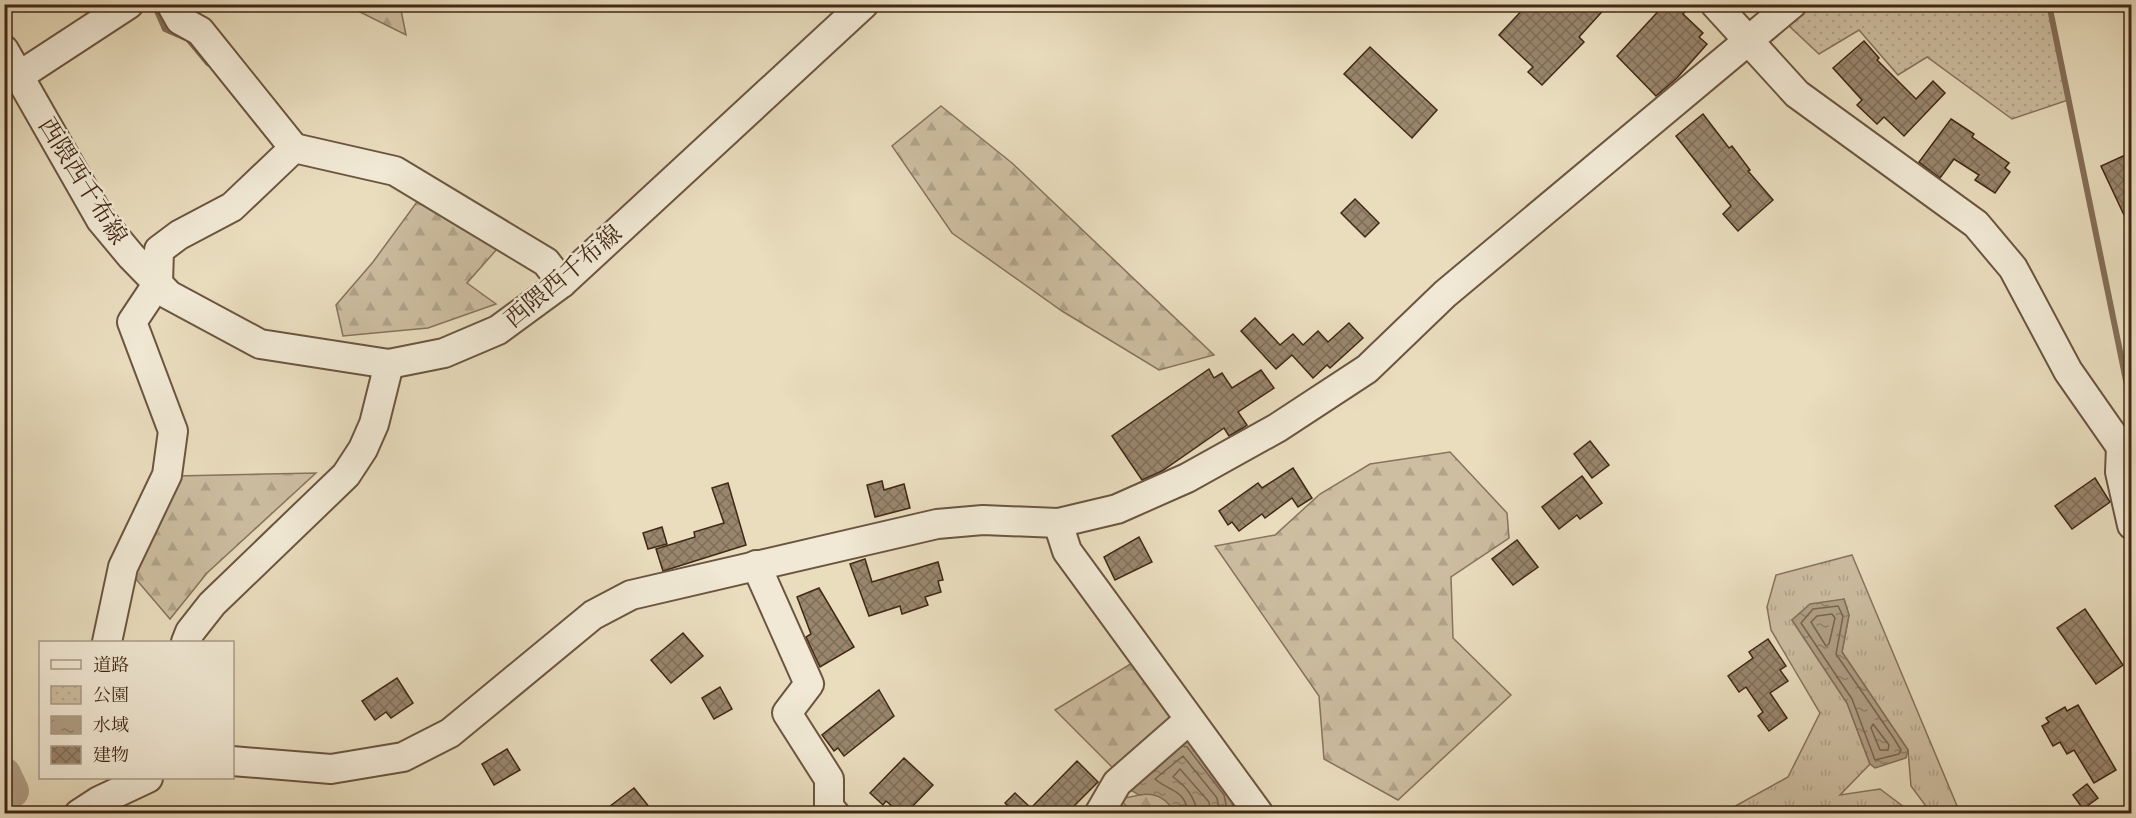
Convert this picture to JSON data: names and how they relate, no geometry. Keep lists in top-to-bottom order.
{
  "streets": {
    "street": ["西隈西千布線"]
  },
  "legend": [
    "道路",
    "公園",
    "水域",
    "建物"
  ]
}
